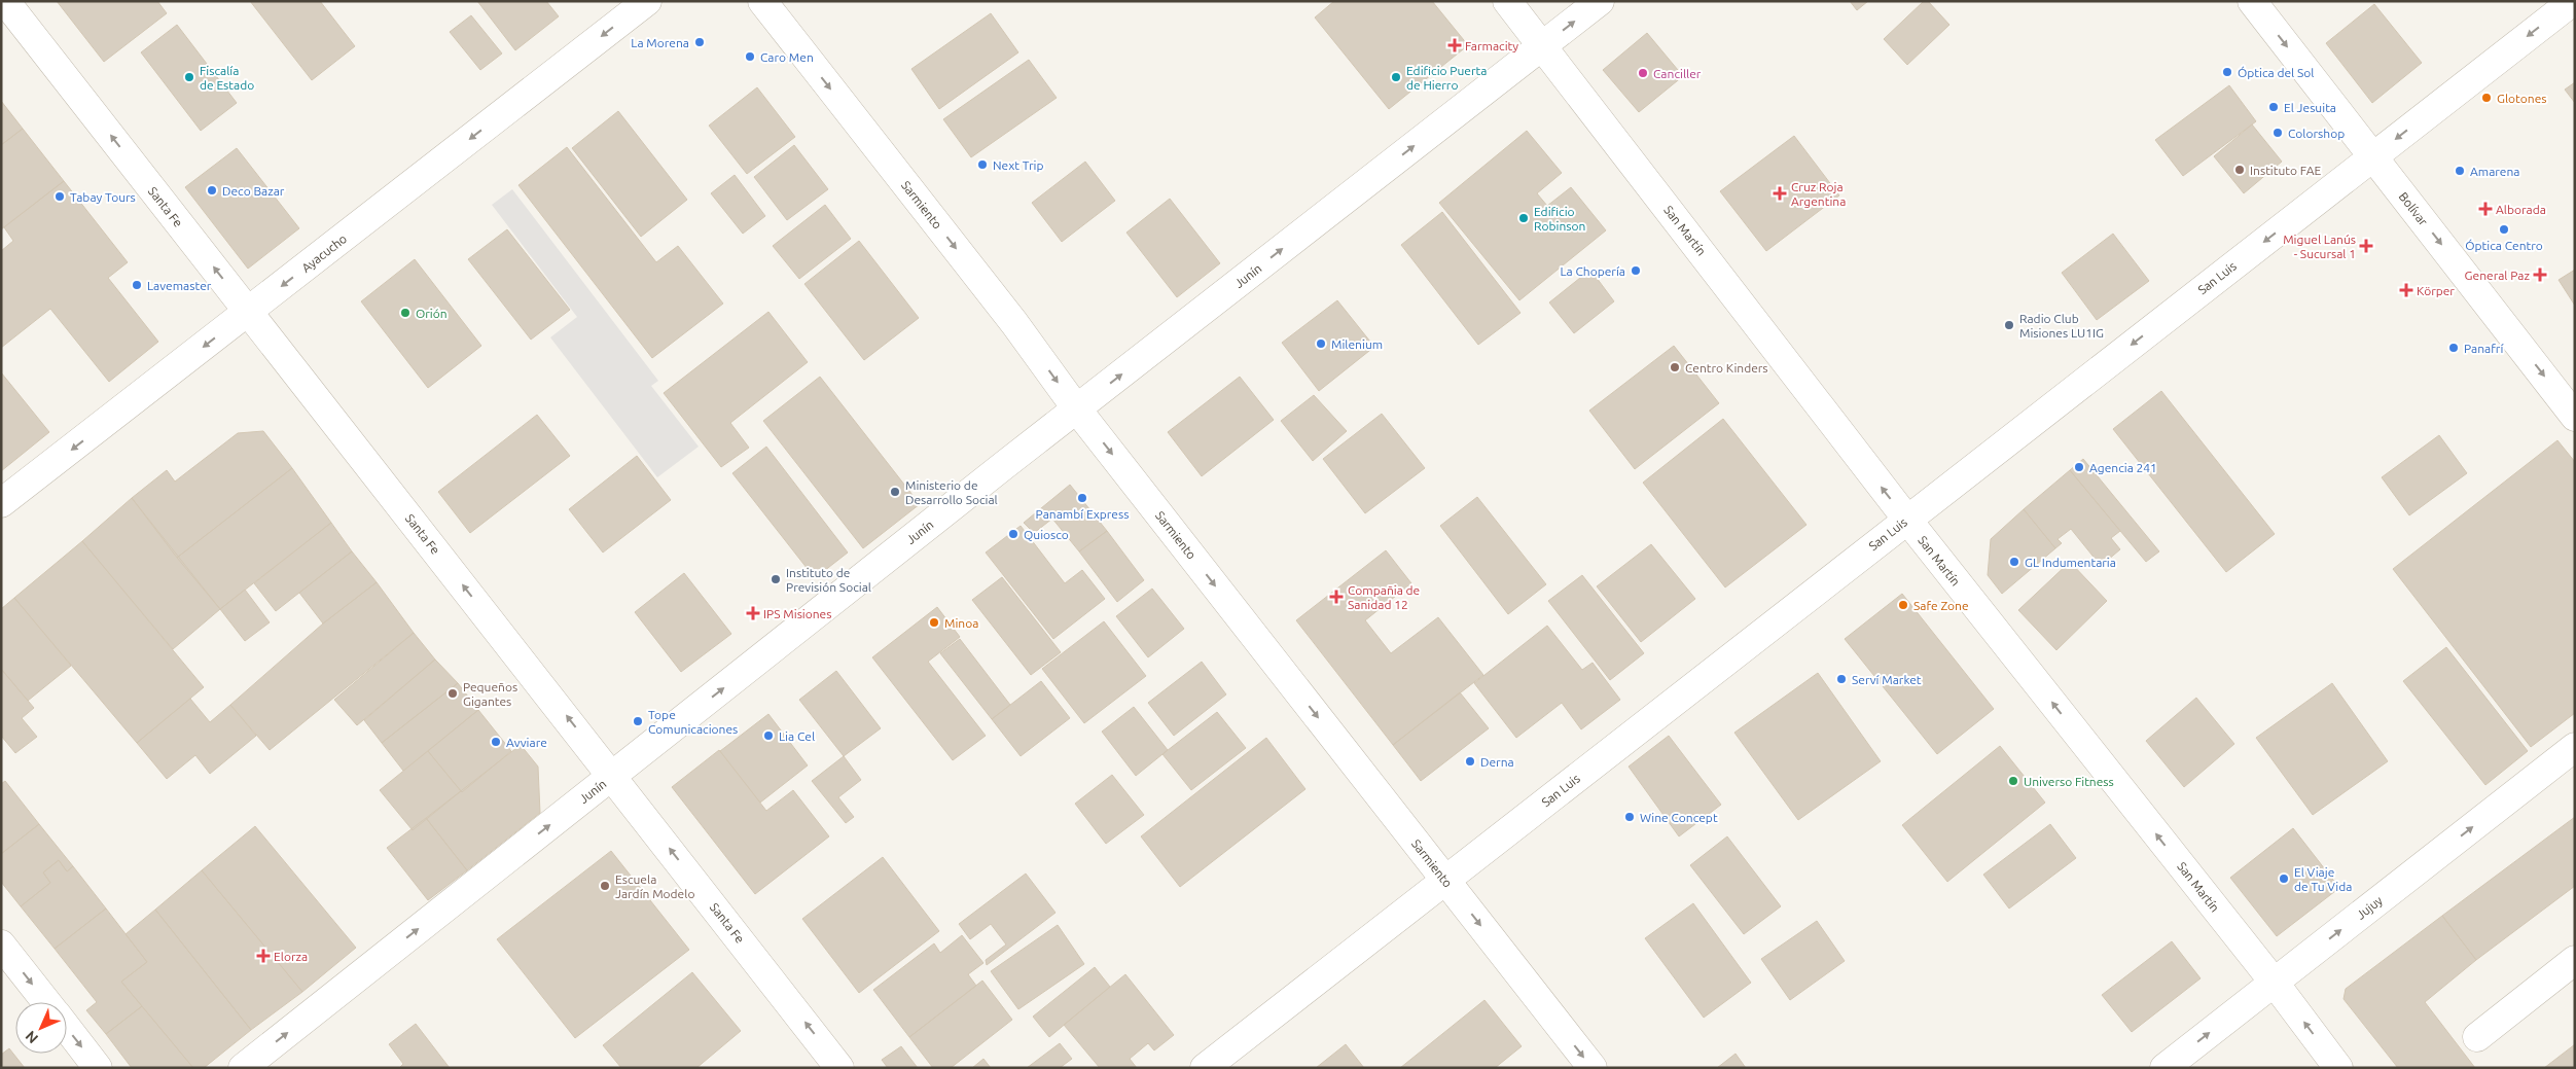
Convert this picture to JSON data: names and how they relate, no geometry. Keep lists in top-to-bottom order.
{
  "streets": {
    "street": [
      "Sarmiento",
      "Santa Fe",
      "Bolívar",
      "San Martín",
      "Ayacucho",
      "Junín",
      "San Luis",
      "Jujuy"
    ]
  },
  "crossings": [
    ["Sarmiento", "Junín"],
    ["Sarmiento", "San Luis"],
    ["Santa Fe", "Ayacucho"],
    ["Santa Fe", "Junín"],
    ["Bolívar", "San Luis"],
    ["San Martín", "Junín"],
    ["San Martín", "San Luis"],
    ["San Martín", "Jujuy"]
  ],
  "one_way": [
    "Sarmiento",
    "Santa Fe",
    "Bolívar",
    "San Martín",
    "Ayacucho",
    "Junín",
    "San Luis",
    "Jujuy"
  ],
  "places": {
    "other": [
      "La Morena",
      "Caro Men",
      "Óptica del Sol",
      "Canciller",
      "Fiscalía de Estado",
      "Edificio Puerta de Hierro",
      "Glotones",
      "El Jesuita",
      "Colorshop",
      "Next Trip",
      "Instituto FAE",
      "Amarena",
      "Deco Bazar",
      "Tabay Tours",
      "Edificio Robinson",
      "Óptica Centro",
      "La Chopería",
      "Lavemaster",
      "Orión",
      "Radio Club Misiones LU1IG",
      "Milenium",
      "Panafrí",
      "Centro Kinders",
      "Agencia 241",
      "Ministerio de Desarrollo Social",
      "Panambí Express",
      "Quiosco",
      "GL Indumentaria",
      "Instituto de Previsión Social",
      "Safe Zone",
      "Minoa",
      "Serví Market",
      "Pequeños Gigantes",
      "Tope Comunicaciones",
      "Lia Cel",
      "Avviare",
      "Derna",
      "Universo Fitness",
      "Wine Concept",
      "El Viaje de Tu Vida",
      "Escuela Jardín Modelo"
    ],
    "health": [
      "Farmacity",
      "Cruz Roja Argentina",
      "Alborada",
      "Miguel Lanús - Sucursal 1",
      "General Paz",
      "Körper",
      "Compañia de Sanidad 12",
      "IPS Misiones",
      "Elorza"
    ]
  },
  "north": "bottom left"
}
